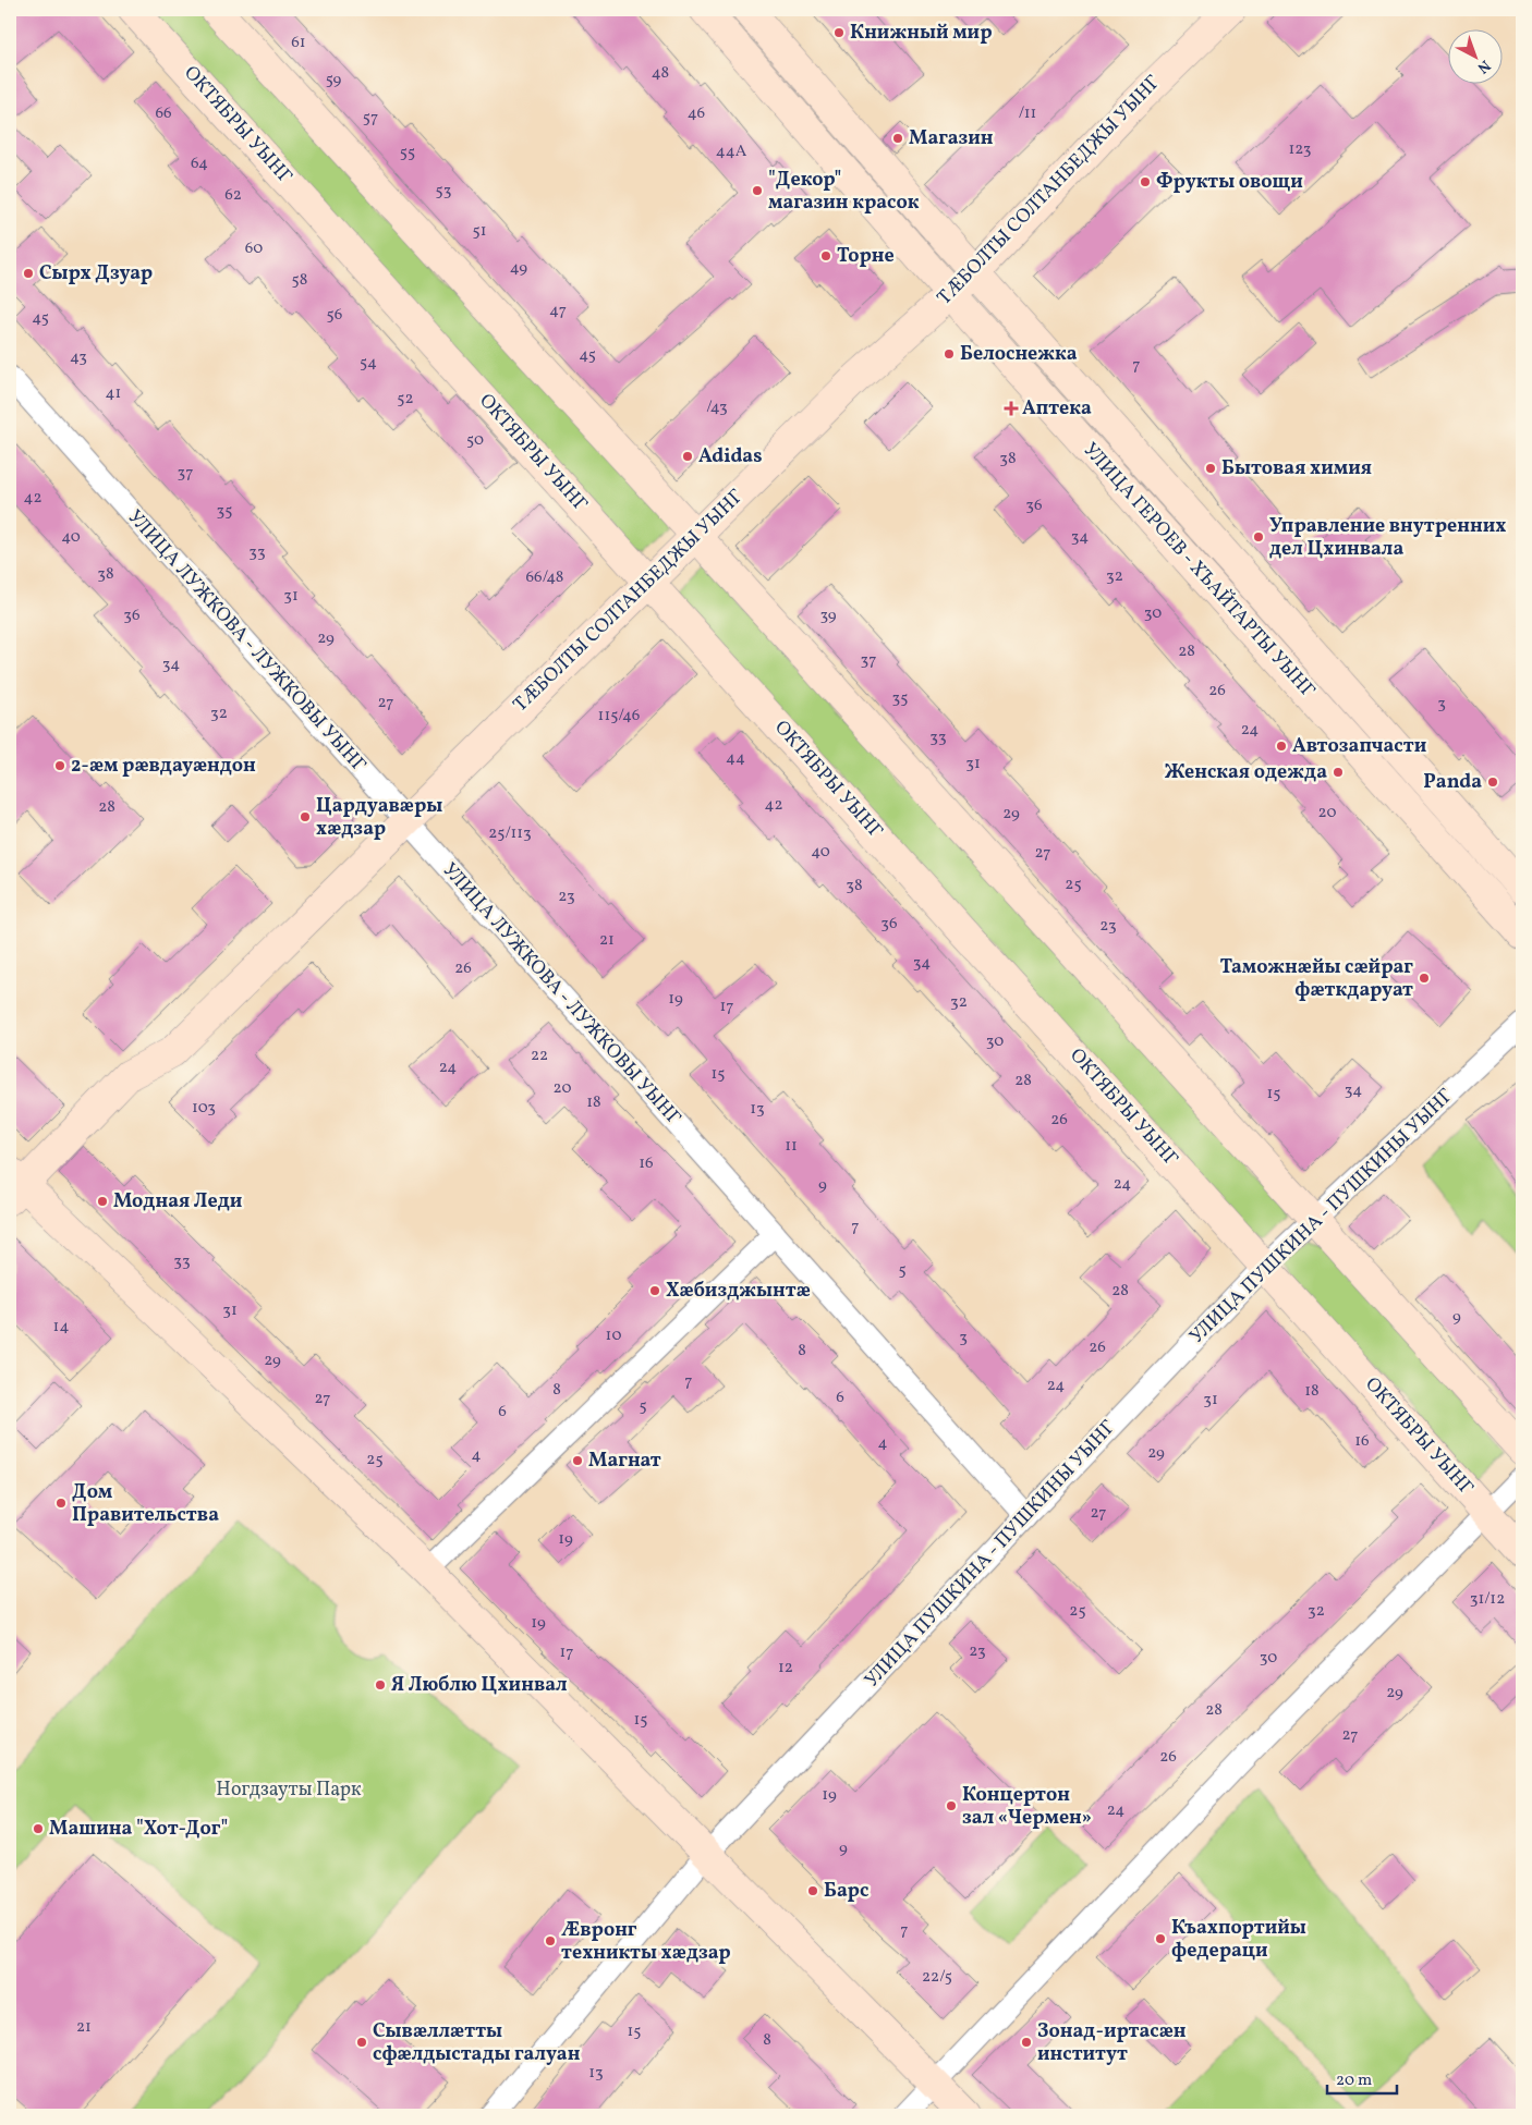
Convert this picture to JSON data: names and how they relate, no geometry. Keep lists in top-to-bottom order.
{
  "streets": {
    "street": [
      "ОКТЯБРЫ УЫНГ",
      "ТÆБОЛТЫ СОЛТАНБЕДЖЫ УЫНГ",
      "УЛИЦА ГЕРОЕВ - ХЪАЙТАРТЫ УЫНГ",
      "УЛИЦА ЛУЖКОВА - ЛУЖКОВЫ УЫНГ",
      "УЛИЦА ПУШКИНА - ПУШКИНЫ УЫНГ"
    ]
  },
  "crossings": [
    ["ОКТЯБРЫ УЫНГ", "ТÆБОЛТЫ СОЛТАНБЕДЖЫ УЫНГ"],
    ["ОКТЯБРЫ УЫНГ", "УЛИЦА ПУШКИНА - ПУШКИНЫ УЫНГ"],
    ["ТÆБОЛТЫ СОЛТАНБЕДЖЫ УЫНГ", "УЛИЦА ГЕРОЕВ - ХЪАЙТАРТЫ УЫНГ"],
    ["ТÆБОЛТЫ СОЛТАНБЕДЖЫ УЫНГ", "УЛИЦА ЛУЖКОВА - ЛУЖКОВЫ УЫНГ"],
    ["УЛИЦА ЛУЖКОВА - ЛУЖКОВЫ УЫНГ", "УЛИЦА ПУШКИНА - ПУШКИНЫ УЫНГ"]
  ],
  "parks": ["Ногдзауты Парк"],
  "places": {
    "other": [
      "Книжный мир",
      "Магазин",
      "Фрукты овощи",
      "\"Декор\" магазин красок",
      "Торне",
      "Сырх Дзуар",
      "Белоснежка",
      "Adidas",
      "Бытовая химия",
      "Управление внутренних дел Цхинвала",
      "Автозапчасти",
      "2-æм рӕвдауӕндон",
      "Женская одежда",
      "Panda",
      "Цардуавæры хæдзар",
      "Таможнæйы сæйраг фæткдаруат",
      "Модная Леди",
      "Хæбизджынтæ",
      "Магнат",
      "Дом Правительства",
      "Я Люблю Цхинвал",
      "Концертон зал «Чермен»",
      "Машина \"Хот-Дог\"",
      "Барс",
      "Къахпортийы федераци",
      "Æвpонг техникты хæдзар",
      "Сывæллæтты сфæлдыстады галуан",
      "Зонад-иртасæн институт"
    ],
    "health": ["Аптека"]
  },
  "house_numbers": [
    "61",
    "48",
    "59",
    "66",
    "46",
    "/11",
    "57",
    "123",
    "44А",
    "55",
    "64",
    "53",
    "62",
    "51",
    "60",
    "49",
    "58",
    "47",
    "56",
    "45",
    "45",
    "43",
    "54",
    "7",
    "41",
    "52",
    "/43",
    "50",
    "38",
    "37",
    "42",
    "36",
    "35",
    "40",
    "34",
    "33",
    "38",
    "32",
    "66/48",
    "31",
    "30",
    "36",
    "39",
    "29",
    "28",
    "37",
    "34",
    "26",
    "35",
    "27",
    "3",
    "32",
    "115/46",
    "24",
    "33",
    "44",
    "31",
    "42",
    "28",
    "20",
    "29",
    "25/113",
    "40",
    "27",
    "25",
    "38",
    "23",
    "36",
    "23",
    "21",
    "34",
    "26",
    "19",
    "32",
    "17",
    "30",
    "22",
    "24",
    "15",
    "28",
    "20",
    "34",
    "15",
    "18",
    "103",
    "13",
    "26",
    "11",
    "16",
    "24",
    "9",
    "7",
    "33",
    "5",
    "28",
    "31",
    "9",
    "14",
    "10",
    "3",
    "26",
    "8",
    "29",
    "7",
    "24",
    "8",
    "18",
    "6",
    "27",
    "31",
    "5",
    "6",
    "16",
    "4",
    "29",
    "4",
    "25",
    "27",
    "19",
    "31/12",
    "25",
    "32",
    "19",
    "23",
    "17",
    "30",
    "12",
    "29",
    "28",
    "15",
    "27",
    "26",
    "19",
    "24",
    "9",
    "7",
    "22/5",
    "21",
    "15",
    "8",
    "13"
  ],
  "scale_bar": "20 m",
  "north": "bottom right"
}
